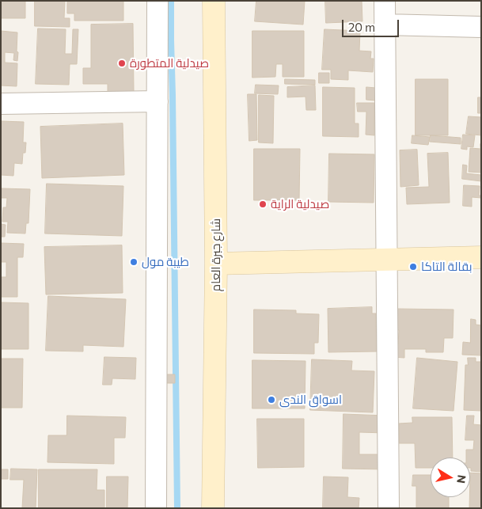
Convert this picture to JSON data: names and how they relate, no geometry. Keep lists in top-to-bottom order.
{
  "streets": {
    "main road": ["شارع جبرة العام"]
  },
  "places": [
    "صيدلية المتطورة",
    "صيدلية الراية",
    "طيبة مول",
    "بقالة التاكا",
    "اسواق الندى"
  ],
  "scale_bar": "20 m",
  "north": "right"
}
